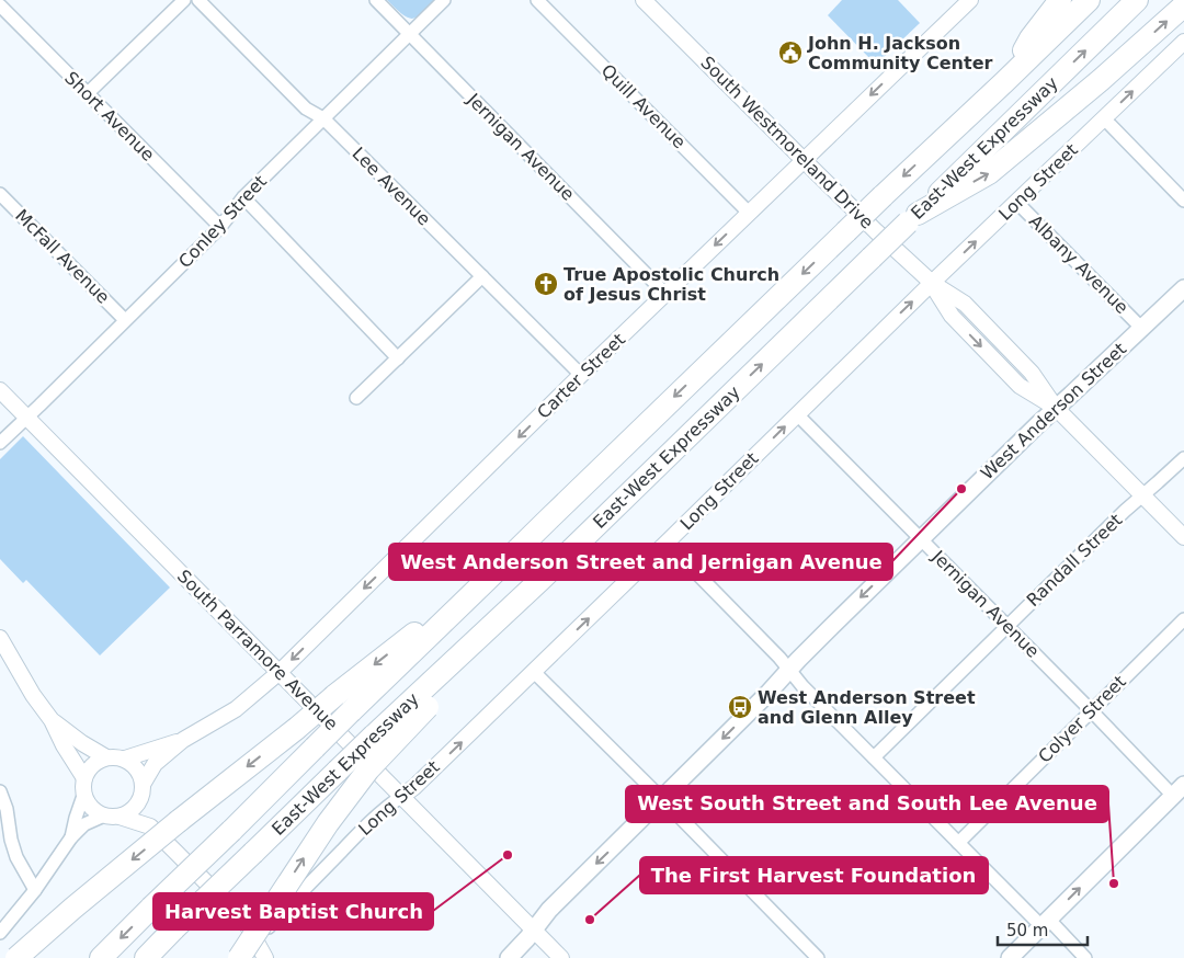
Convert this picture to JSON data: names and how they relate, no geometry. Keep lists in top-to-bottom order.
{
  "streets": {
    "highway": ["East-West Expressway"],
    "main road": ["West Anderson Street"],
    "street": [
      "Quill Avenue",
      "Short Avenue",
      "South Westmoreland Drive",
      "Jernigan Avenue",
      "Long Street",
      "Lee Avenue",
      "Conley Street",
      "McFall Avenue",
      "Albany Avenue",
      "Carter Street",
      "Randall Street",
      "South Parramore Avenue",
      "Colyer Street"
    ]
  },
  "crossings": [
    ["Quill Avenue", "Carter Street"],
    ["Short Avenue", "Conley Street"],
    ["South Westmoreland Drive", "Long Street"],
    ["South Westmoreland Drive", "Carter Street"],
    ["South Westmoreland Drive", "West Anderson Street"],
    ["South Westmoreland Drive", "Randall Street"],
    ["Jernigan Avenue", "Long Street"],
    ["Jernigan Avenue", "Conley Street"],
    ["Jernigan Avenue", "Carter Street"],
    ["Jernigan Avenue", "West Anderson Street"],
    ["Jernigan Avenue", "Randall Street"],
    ["Jernigan Avenue", "Colyer Street"],
    ["Long Street", "Albany Avenue"],
    ["Long Street", "South Parramore Avenue"],
    ["Lee Avenue", "Conley Street"],
    ["Lee Avenue", "Carter Street"],
    ["Conley Street", "McFall Avenue"],
    ["Conley Street", "South Parramore Avenue"],
    ["Albany Avenue", "West Anderson Street"],
    ["Carter Street", "South Parramore Avenue"],
    ["West Anderson Street", "South Parramore Avenue"]
  ],
  "one_way": ["Long Street", "Carter Street", "West Anderson Street"],
  "places": {
    "public building": ["John H. Jackson Community Center"],
    "church": ["True Apostolic Church of Jesus Christ"],
    "other": [
      "West Anderson Street and Jernigan Avenue",
      "Harvest Baptist Church",
      "West South Street and South Lee Avenue",
      "The First Harvest Foundation"
    ],
    "bus stop": ["West Anderson Street and Glenn Alley"]
  },
  "scale_bar": "50 m"
}
